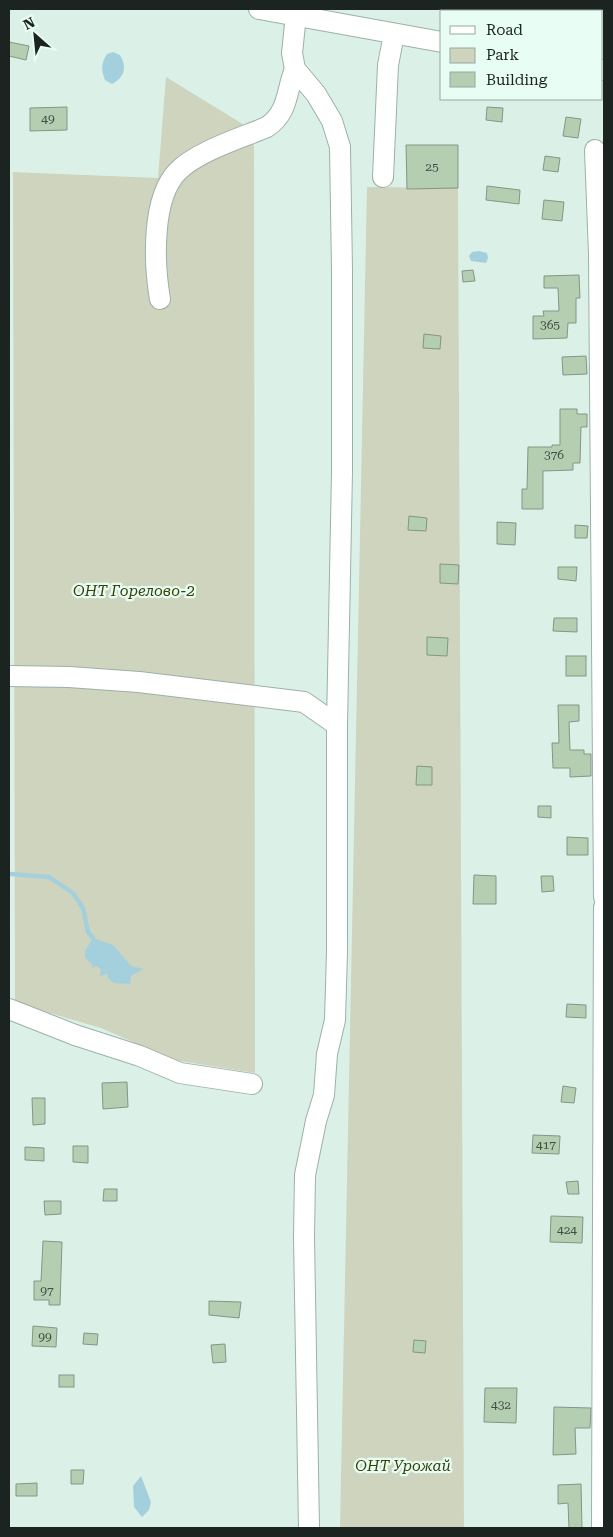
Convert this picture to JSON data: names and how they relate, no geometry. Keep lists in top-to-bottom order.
{
  "parks": ["ОНТ Горелово-2", "ОНТ Урожай"],
  "house_numbers": [
    "49",
    "25",
    "365",
    "376",
    "417",
    "424",
    "97",
    "99",
    "432"
  ],
  "legend": ["Road", "Park", "Building"],
  "north": "top left"
}
